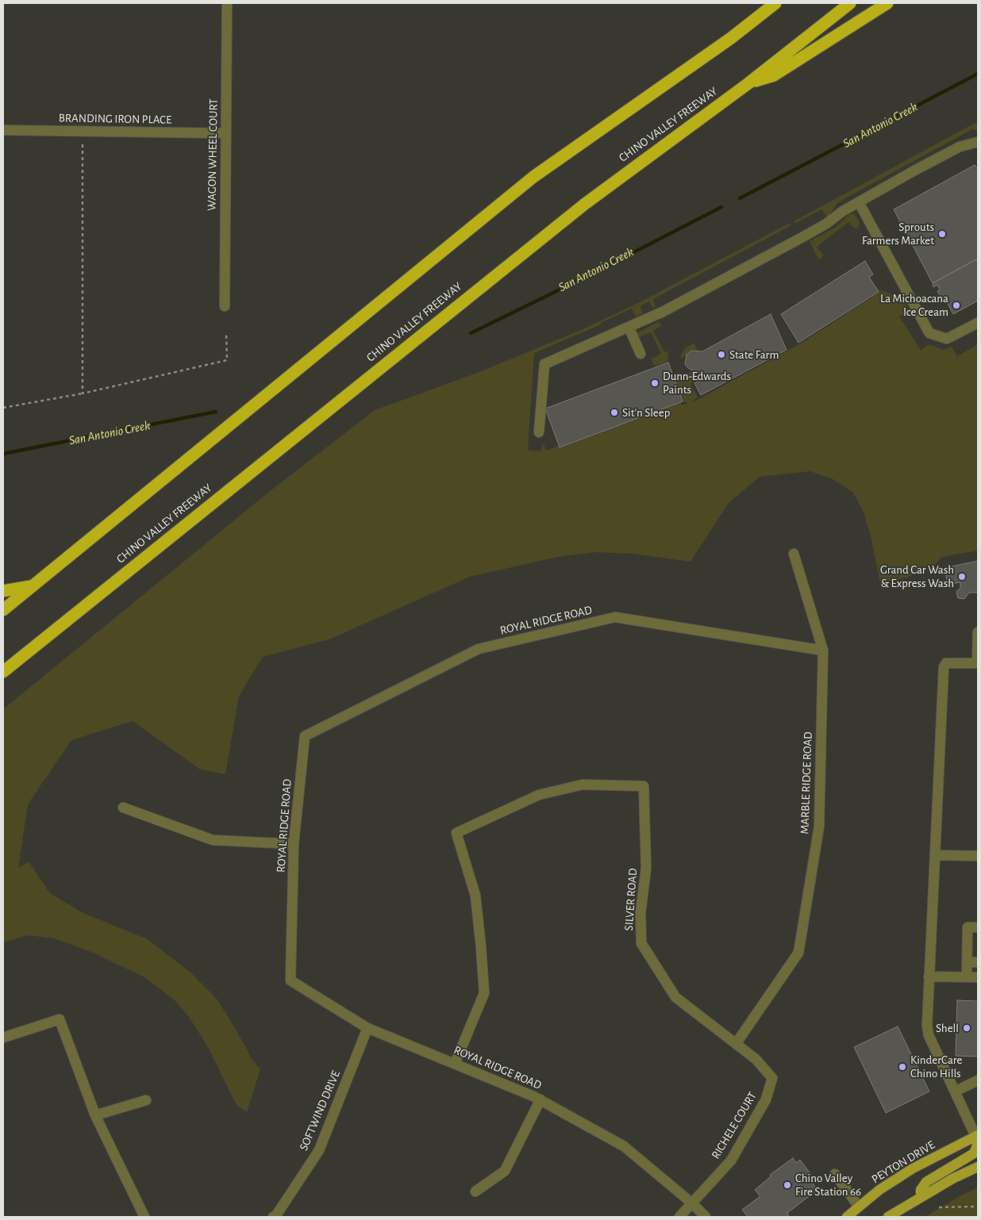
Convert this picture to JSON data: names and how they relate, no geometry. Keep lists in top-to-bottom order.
{
  "streets": {
    "highway": ["CHINO VALLEY FREEWAY"],
    "main road": ["PEYTON DRIVE"],
    "street": [
      "BRANDING IRON PLACE",
      "WAGON WHEEL COURT",
      "ROYAL RIDGE ROAD",
      "MARBLE RIDGE ROAD",
      "SILVER ROAD",
      "SOFTWIND DRIVE",
      "RICHELE COURT"
    ]
  },
  "crossings": [
    ["BRANDING IRON PLACE", "WAGON WHEEL COURT"],
    ["ROYAL RIDGE ROAD", "MARBLE RIDGE ROAD"],
    ["ROYAL RIDGE ROAD", "SILVER ROAD"],
    ["ROYAL RIDGE ROAD", "SOFTWIND DRIVE"],
    ["ROYAL RIDGE ROAD", "RICHELE COURT"],
    ["MARBLE RIDGE ROAD", "SILVER ROAD"],
    ["SILVER ROAD", "RICHELE COURT"]
  ],
  "water": ["San Antonio Creek"],
  "places": [
    "Sprouts Farmers Market",
    "La Michoacana Ice Cream",
    "State Farm",
    "Dunn-Edwards Paints",
    "Sit'n Sleep",
    "Grand Car Wash & Express Wash",
    "Shell",
    "KinderCare Chino Hills",
    "Chino Valley Fire Station 66"
  ]
}
